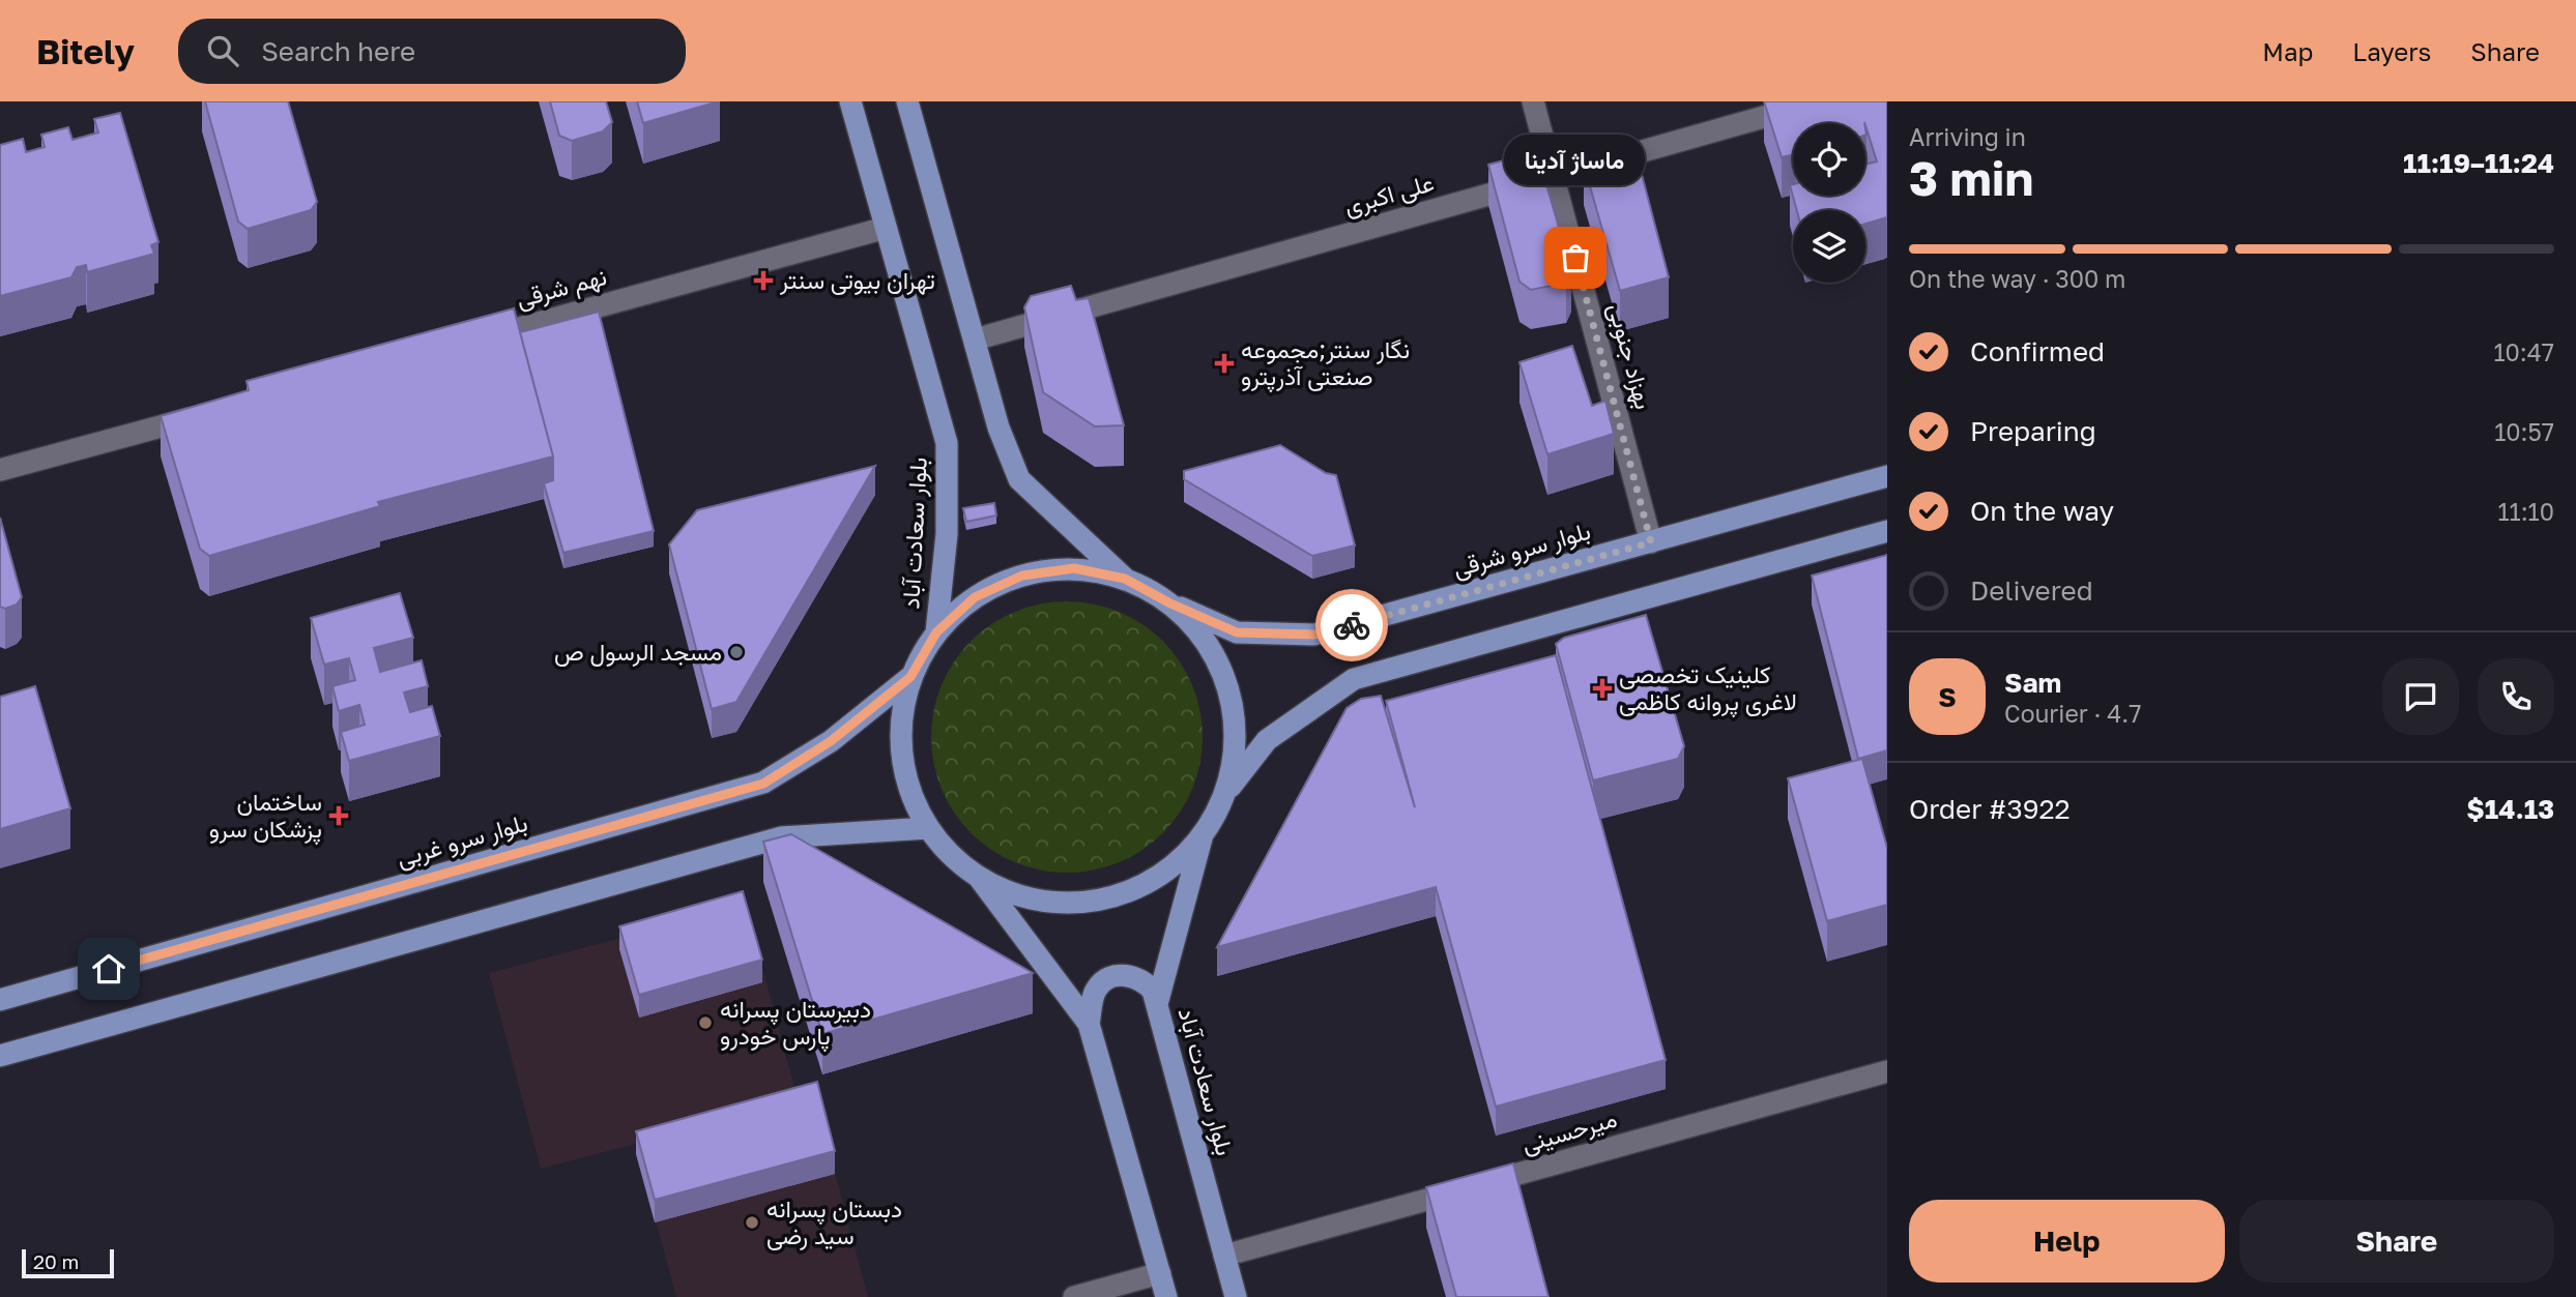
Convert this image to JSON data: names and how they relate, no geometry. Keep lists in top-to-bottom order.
{
  "streets": {
    "main road": ["بلوار سعادت آباد", "بلوار سرو شرقی", "بلوار سرو غربی"],
    "street": [
      "علی اکبری",
      "نهم شرقی",
      "بهزاد جنوبی",
      "میرحسینی"
    ]
  },
  "crossings": [
    ["علی اکبری", "بهزاد جنوبی"],
    ["نهم شرقی", "بلوار سعادت آباد"],
    ["بهزاد جنوبی", "بلوار سرو شرقی"],
    ["بلوار سعادت آباد", "میرحسینی"]
  ],
  "places": {
    "other": [
      "ماساژ آدینا",
      "مسجد الرسول ص",
      "دبیرستان پسرانه پارس خودرو",
      "دبستان پسرانه سید رضی"
    ],
    "health": [
      "تهران بیوتی سنتر",
      "نگار سنتر;مجموعه صنعتی آذرپترو",
      "کلینیک تخصصی لاغری پروانه کاظمی",
      "ساختمان پزشکان سرو"
    ]
  },
  "scale_bar": "20 m",
  "page": {
    "header": "Bitely",
    "search": "Search here",
    "nav": ["Map", "Layers", "Share"],
    "heading": ["3 min", "Arriving in", "11:19–11:24"],
    "panel": [
      "Sam",
      "Courier · 4.7",
      "Order #3922",
      "$14.13"
    ],
    "bubble": "ماساژ آدینا",
    "bar": "On the way · 300 m",
    "list": [
      ["Confirmed", "10:47"],
      ["Preparing", "10:57"],
      ["On the way", "11:10"],
      "Delivered"
    ],
    "round": "S",
    "buttons": ["Help", "Share"],
    "scale": "20 m"
  }
}
